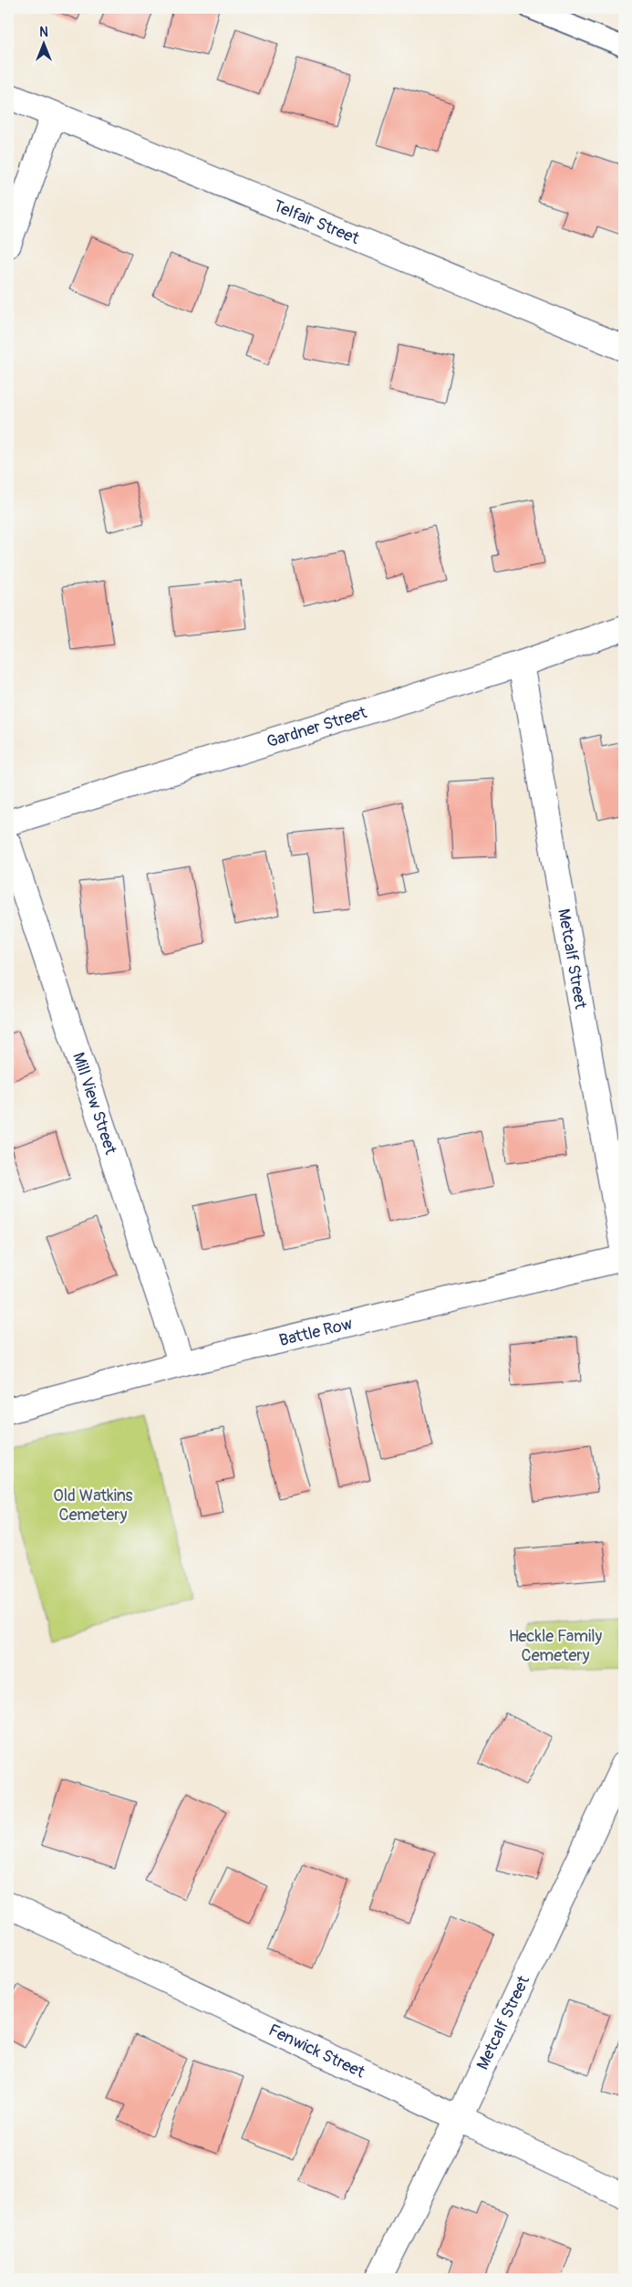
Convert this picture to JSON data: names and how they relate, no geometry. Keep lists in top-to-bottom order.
{
  "streets": {
    "street": [
      "Telfair Street",
      "Gardner Street",
      "Metcalf Street",
      "Mill View Street",
      "Battle Row",
      "Fenwick Street"
    ]
  },
  "crossings": [
    ["Gardner Street", "Metcalf Street"],
    ["Metcalf Street", "Fenwick Street"],
    ["Mill View Street", "Battle Row"]
  ],
  "parks": ["Old Watkins Cemetery", "Heckle Family Cemetery"],
  "north": "top"
}
